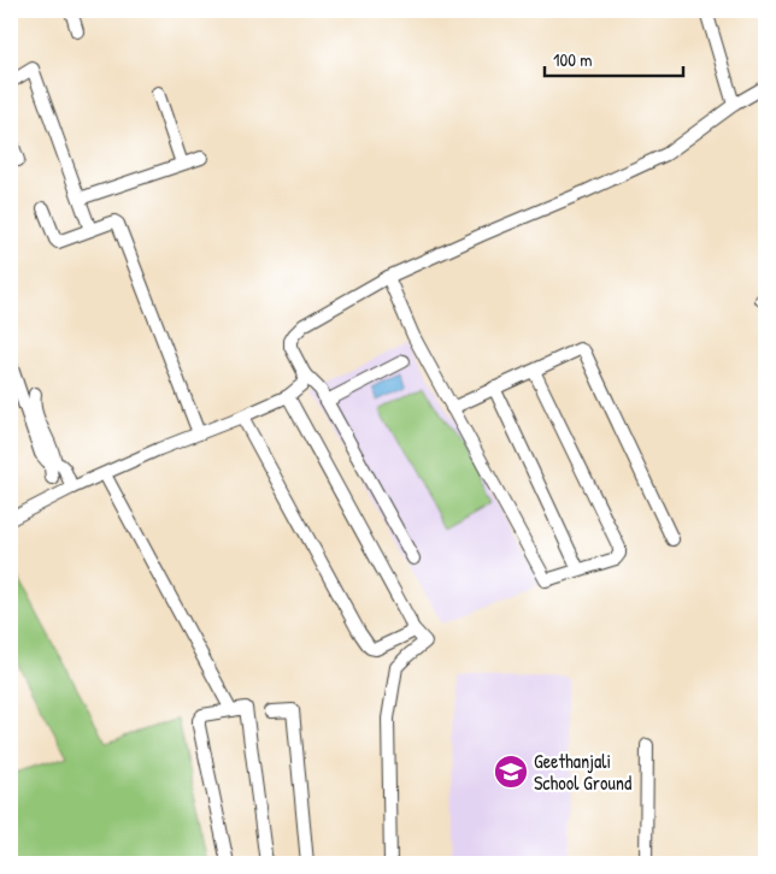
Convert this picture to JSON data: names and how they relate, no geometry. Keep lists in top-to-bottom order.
{
  "places": {
    "school or university": ["Geethanjali School Ground"]
  },
  "scale_bar": "100 m"
}
